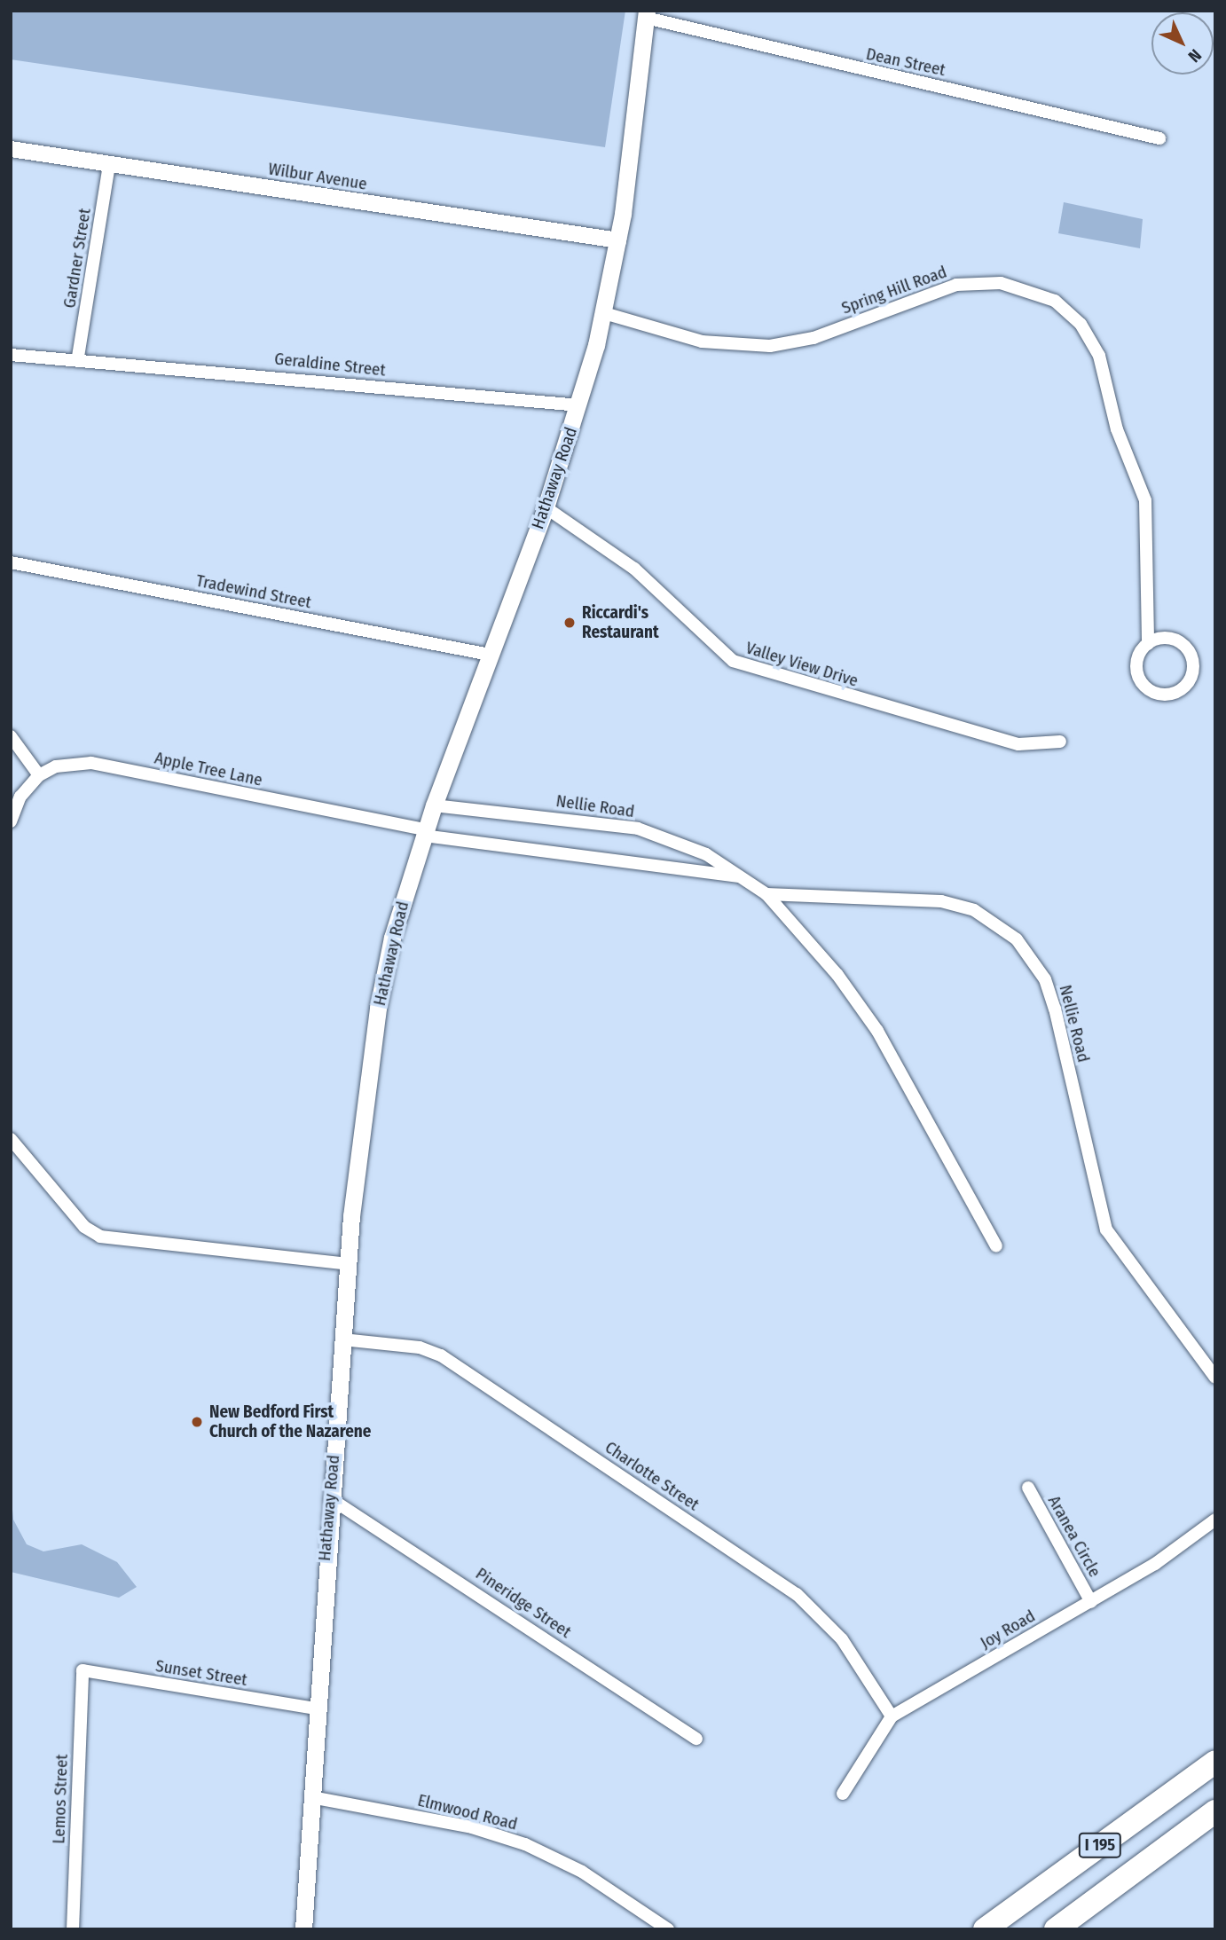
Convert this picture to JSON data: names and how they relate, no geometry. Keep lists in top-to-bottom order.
{
  "streets": {
    "highway": ["I 195"],
    "main road": ["Hathaway Road"],
    "street": [
      "Dean Street",
      "Wilbur Avenue",
      "Gardner Street",
      "Spring Hill Road",
      "Geraldine Street",
      "Tradewind Street",
      "Valley View Drive",
      "Apple Tree Lane",
      "Nellie Road",
      "Charlotte Street",
      "Aranea Circle",
      "Pineridge Street",
      "Joy Road",
      "Sunset Street",
      "Lemos Street",
      "Elmwood Road"
    ]
  },
  "crossings": [
    ["Dean Street", "Hathaway Road"],
    ["Wilbur Avenue", "Gardner Street"],
    ["Wilbur Avenue", "Hathaway Road"],
    ["Gardner Street", "Geraldine Street"],
    ["Spring Hill Road", "Hathaway Road"],
    ["Geraldine Street", "Hathaway Road"],
    ["Hathaway Road", "Tradewind Street"],
    ["Hathaway Road", "Valley View Drive"],
    ["Hathaway Road", "Apple Tree Lane"],
    ["Hathaway Road", "Nellie Road"],
    ["Hathaway Road", "Charlotte Street"],
    ["Hathaway Road", "Pineridge Street"],
    ["Hathaway Road", "Sunset Street"],
    ["Hathaway Road", "Elmwood Road"],
    ["Apple Tree Lane", "Nellie Road"],
    ["Charlotte Street", "Joy Road"],
    ["Aranea Circle", "Joy Road"],
    ["Sunset Street", "Lemos Street"]
  ],
  "places": ["Riccardi's Restaurant", "New Bedford First Church of the Nazarene"],
  "north": "bottom right"
}
